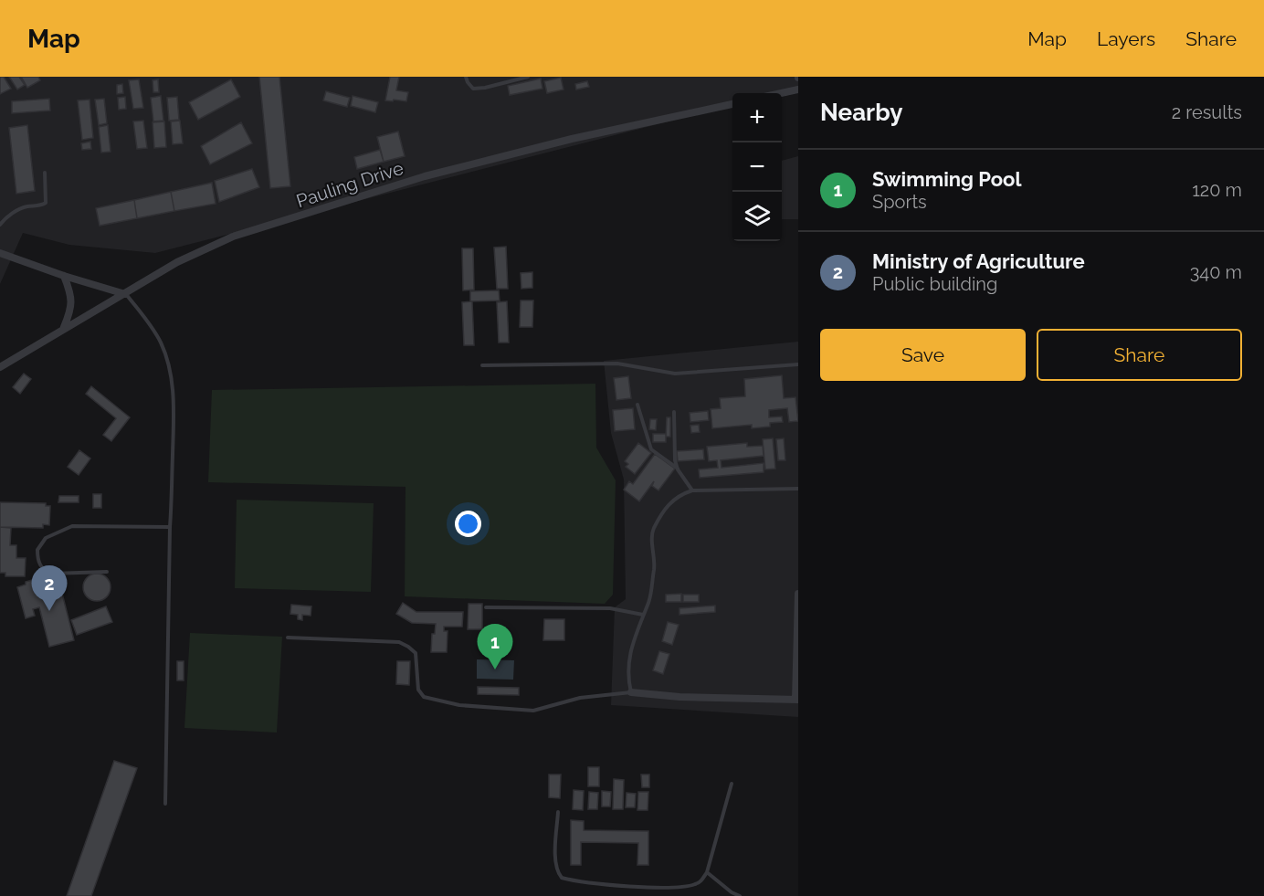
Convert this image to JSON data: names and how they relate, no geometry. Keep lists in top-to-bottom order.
{
  "streets": {
    "street": ["Pauling Drive"]
  },
  "page": {
    "header": "Map",
    "nav": ["Map", "Layers", "Share"],
    "heading": ["Nearby", "2 results"],
    "map_buttons": ["+", "−"],
    "list": [
      {
        "mark": "1",
        "name": "Swimming Pool",
        "note": "Sports",
        "value": "120 m"
      },
      {
        "mark": "2",
        "name": "Ministry of Agriculture",
        "note": "Public building",
        "value": "340 m"
      }
    ],
    "buttons": ["Save", "Share"],
    "pins": ["2", "1"]
  }
}
